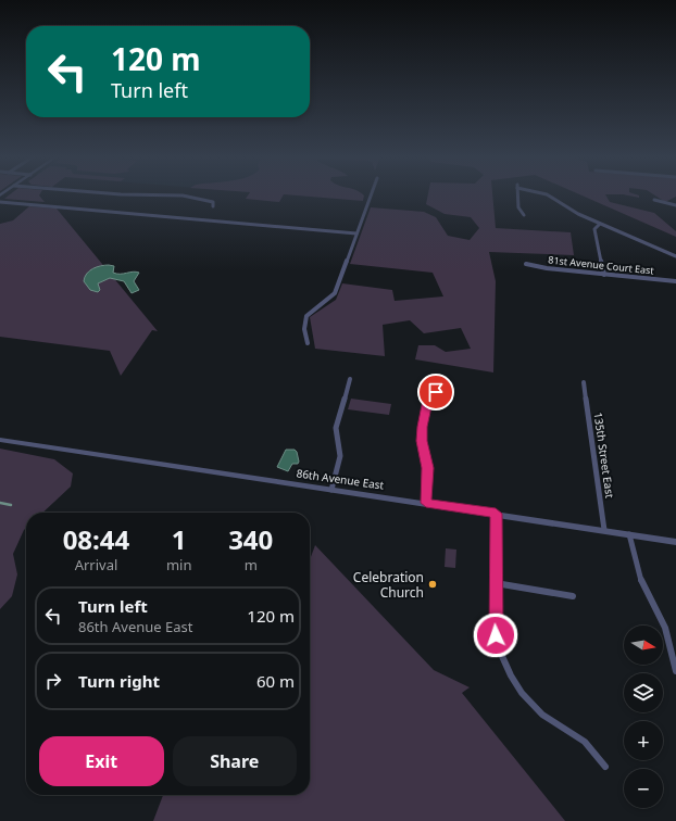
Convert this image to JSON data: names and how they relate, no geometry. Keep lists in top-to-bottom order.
{
  "streets": {
    "street": ["81st Avenue Court East", "135th Street East", "86th Avenue East"]
  },
  "crossings": [
    ["135th Street East", "86th Avenue East"]
  ],
  "places": ["Celebration Church"],
  "north": "right",
  "page": {
    "turn": ["120 m", "Turn left"],
    "eta": [
      "08:44",
      "Arrival",
      "1",
      "min",
      "340",
      "m"
    ],
    "list": [
      {
        "name": "Turn left",
        "note": "86th Avenue East",
        "value": "120 m"
      },
      {
        "name": "Turn right",
        "value": "60 m"
      }
    ],
    "map_buttons": ["+", "−"],
    "buttons": ["Exit", "Share"]
  }
}
